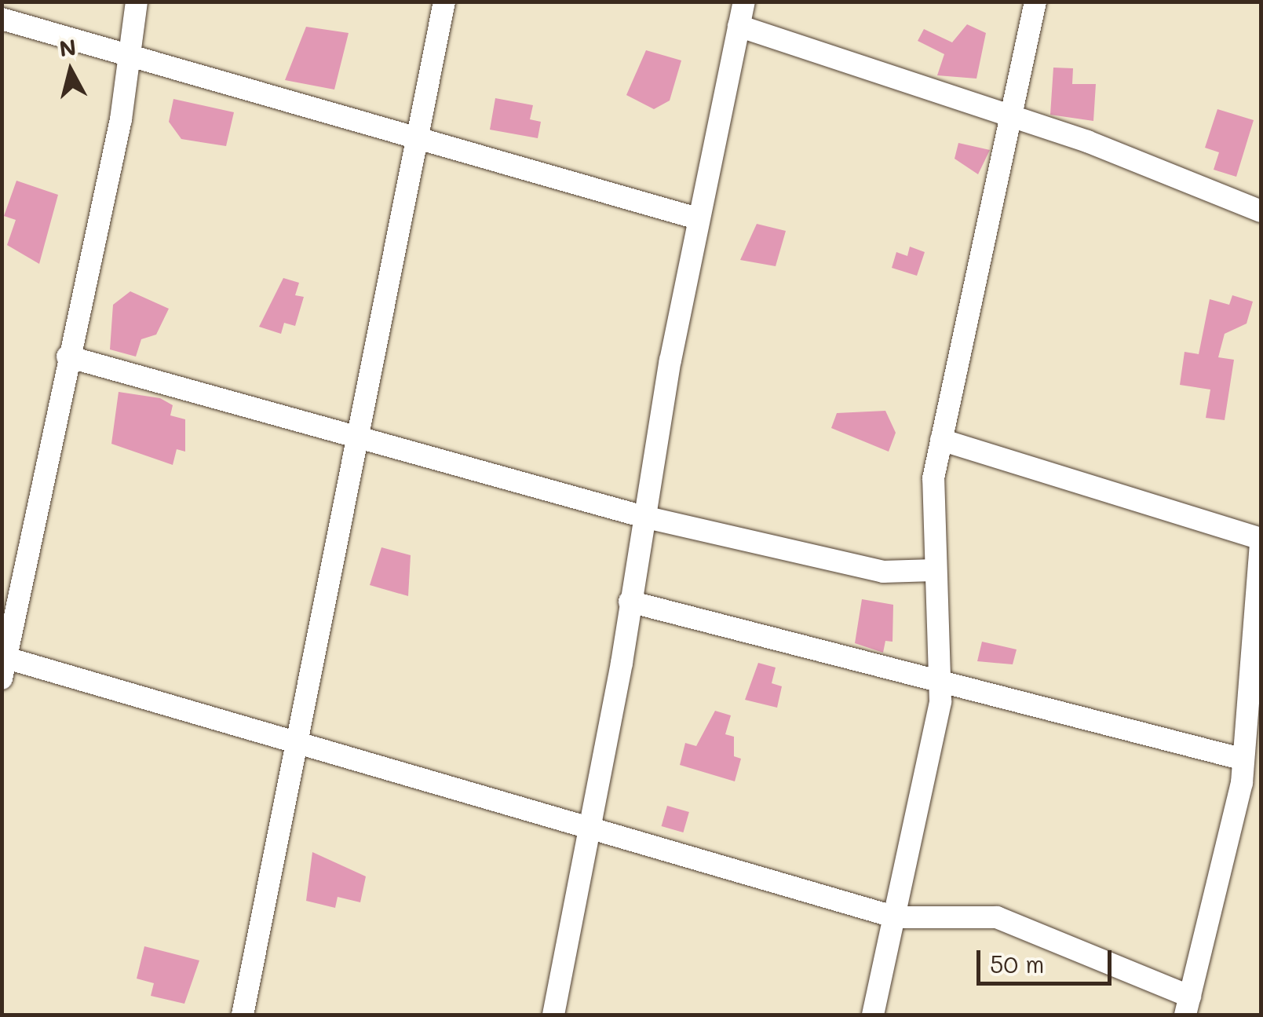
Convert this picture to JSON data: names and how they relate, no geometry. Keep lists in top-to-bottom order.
{
  "scale_bar": "50 m",
  "north": "top"
}
